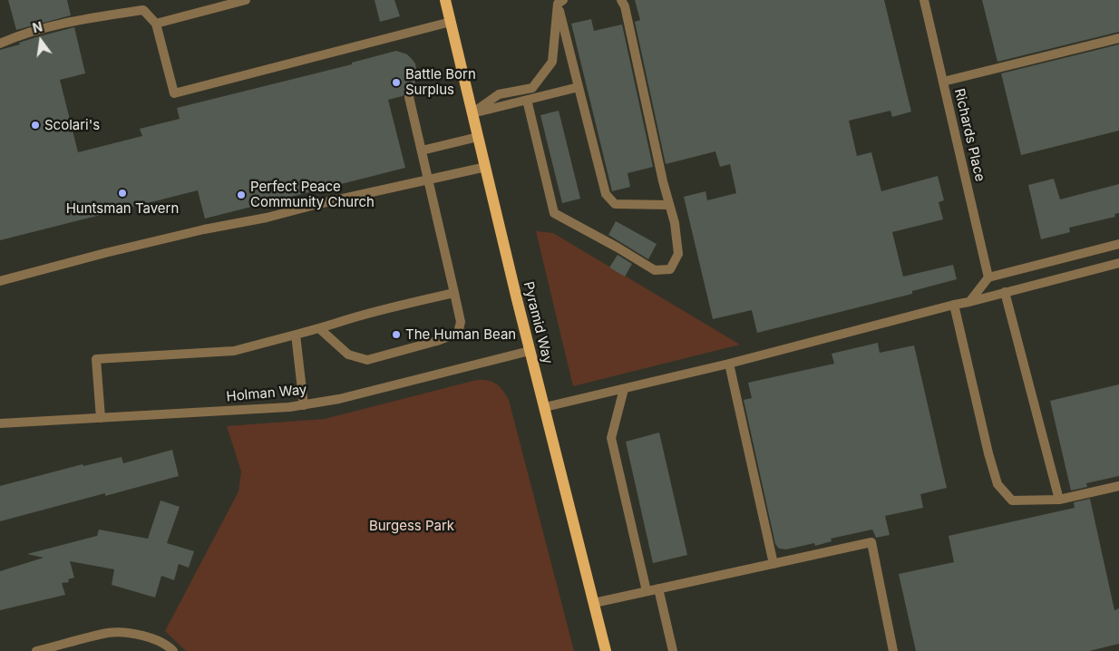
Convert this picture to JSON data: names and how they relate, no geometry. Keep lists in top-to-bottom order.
{
  "streets": {
    "main road": ["Pyramid Way"],
    "street": ["Richards Place", "Holman Way"]
  },
  "crossings": [
    ["Pyramid Way", "Holman Way"]
  ],
  "parks": ["Burgess Park"],
  "places": [
    "Battle Born Surplus",
    "Scolari's",
    "Huntsman Tavern",
    "Perfect Peace Community Church",
    "The Human Bean"
  ],
  "north": "top"
}
